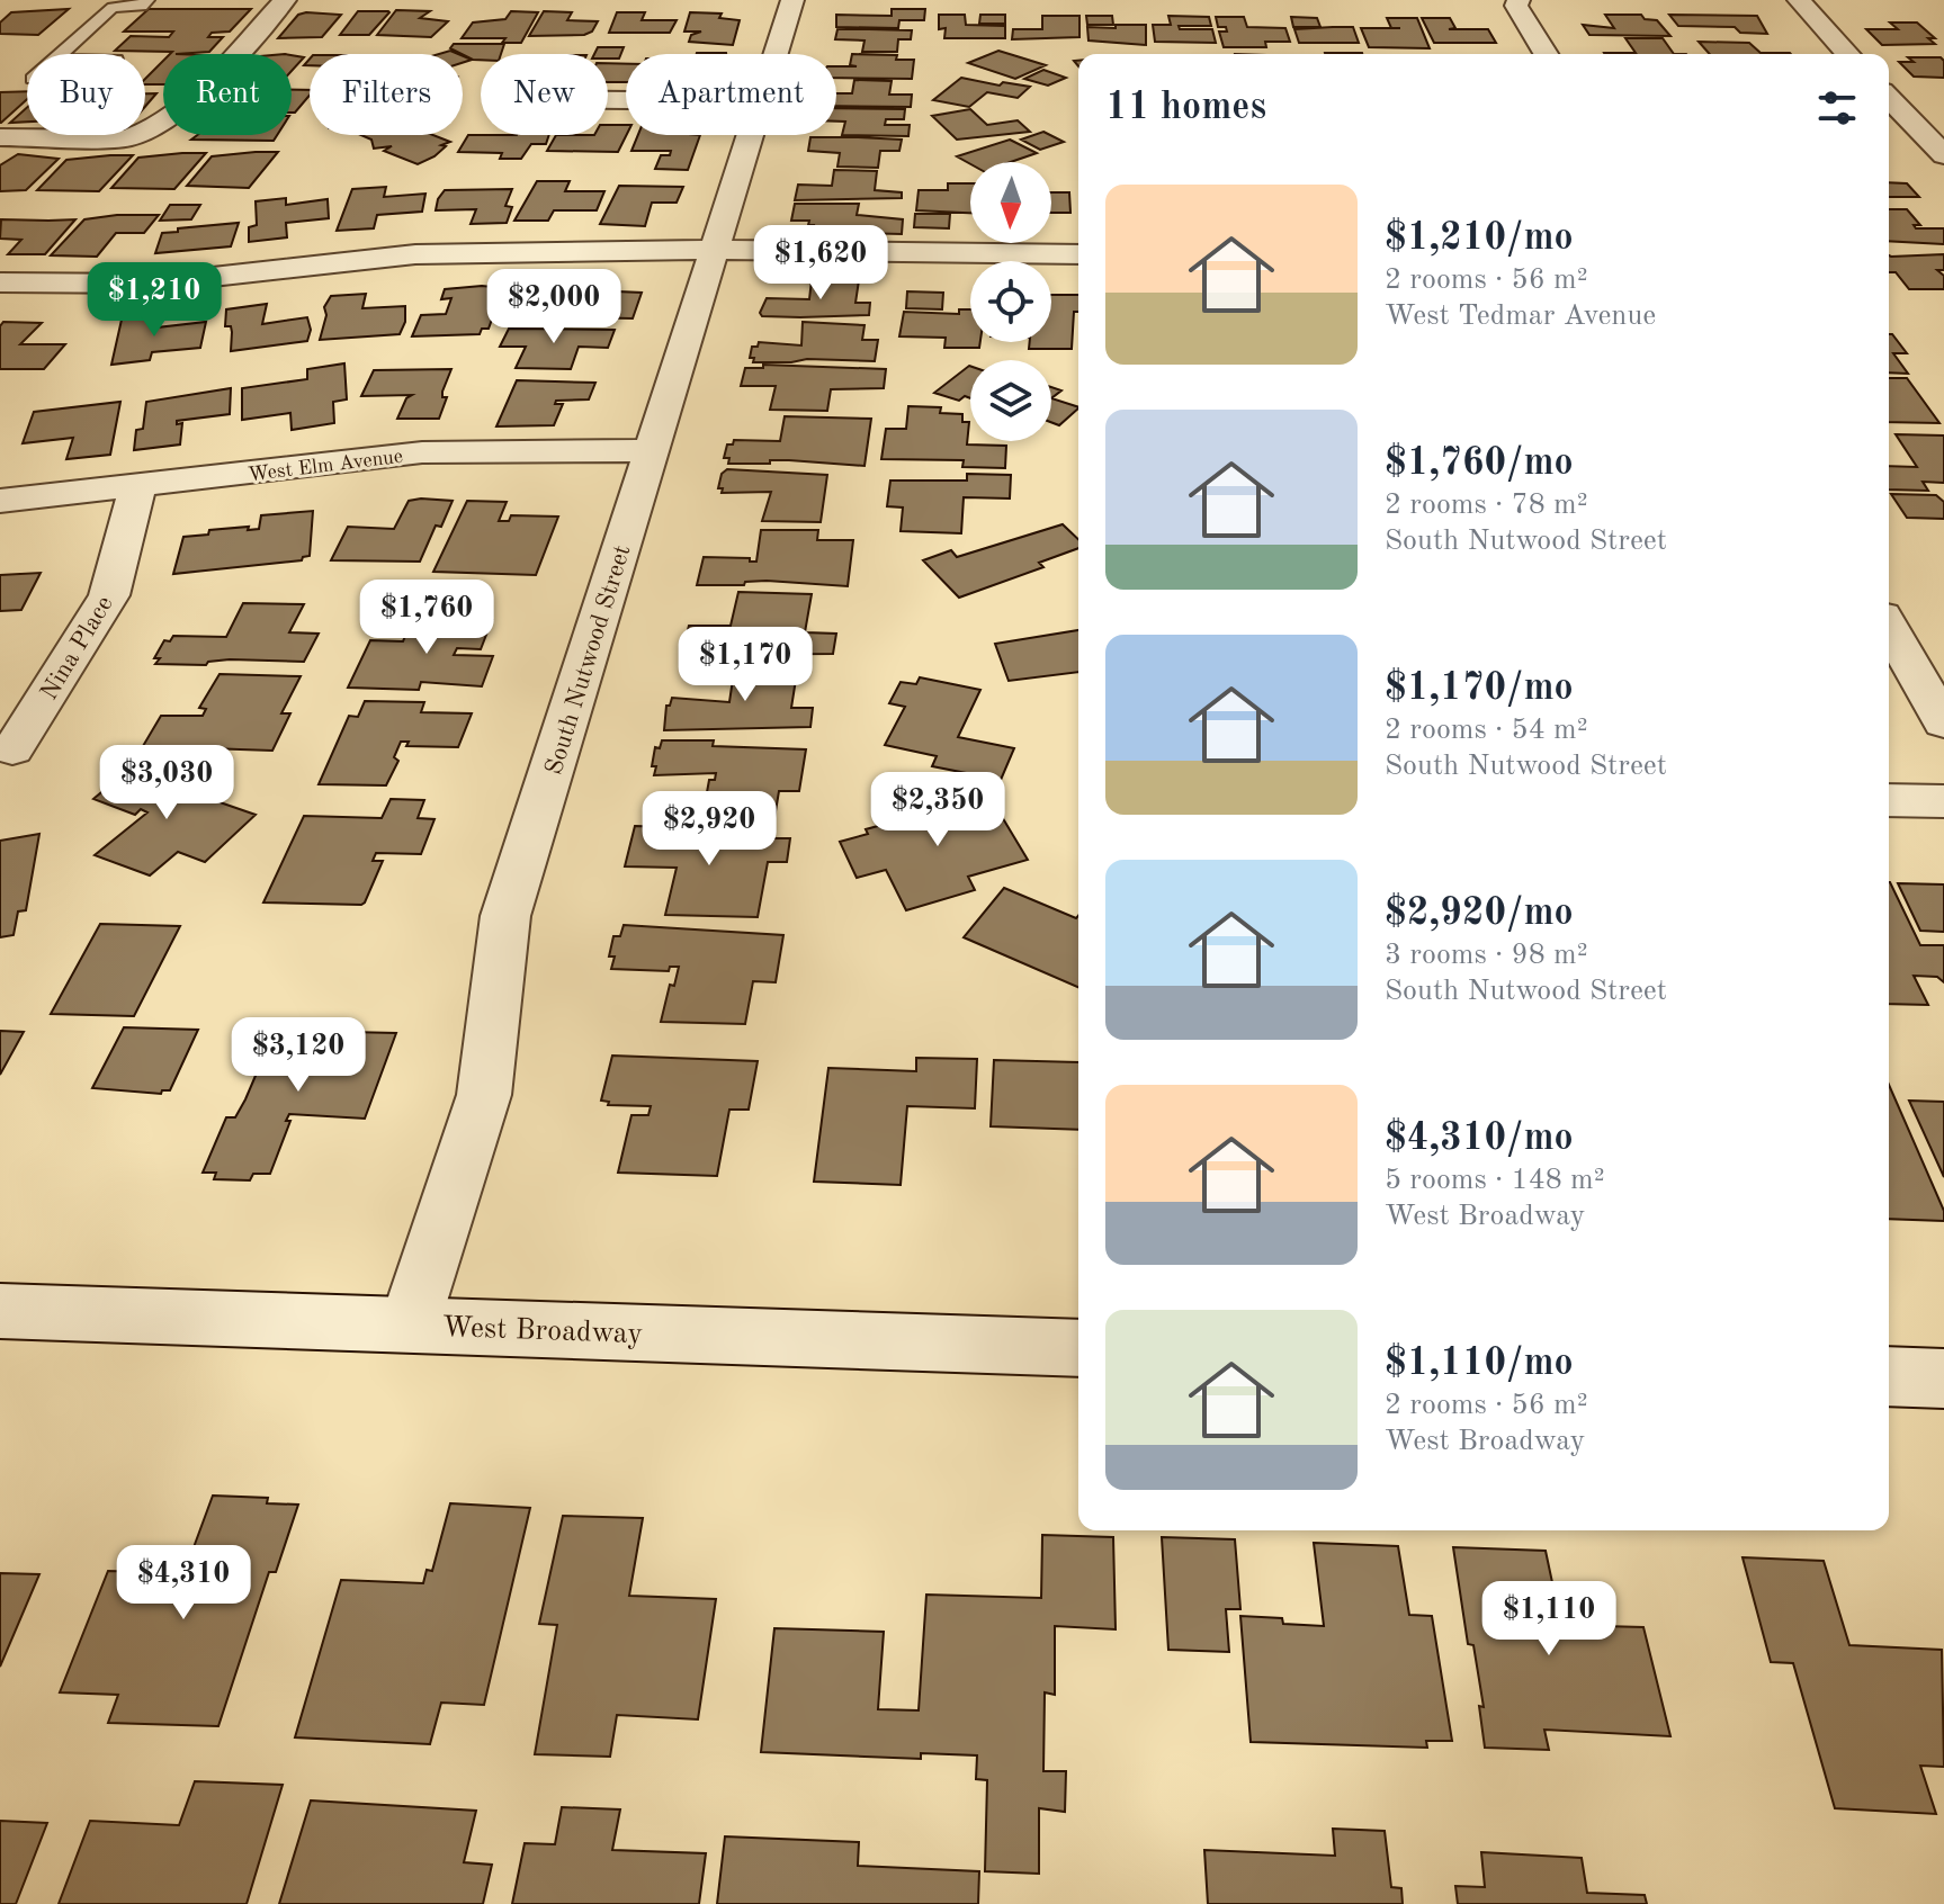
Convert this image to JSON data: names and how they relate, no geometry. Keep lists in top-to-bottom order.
{
  "streets": {
    "street": [
      "West Elm Avenue",
      "Nina Place",
      "South Nutwood Street",
      "West Broadway"
    ]
  },
  "crossings": [
    ["West Elm Avenue", "Nina Place"],
    ["West Elm Avenue", "South Nutwood Street"],
    ["South Nutwood Street", "West Broadway"]
  ],
  "north": "bottom",
  "page": {
    "chip": [
      "Buy",
      "Rent",
      "Filters",
      "New",
      "Apartment"
    ],
    "heading": "11 homes",
    "list": [
      {
        "name": "$1,210/mo",
        "note": "2 rooms · 56 m² · West Tedmar Avenue"
      },
      {
        "name": "$1,760/mo",
        "note": "2 rooms · 78 m² · South Nutwood Street"
      },
      {
        "name": "$1,170/mo",
        "note": "2 rooms · 54 m² · South Nutwood Street"
      },
      {
        "name": "$2,920/mo",
        "note": "3 rooms · 98 m² · South Nutwood Street"
      },
      {
        "name": "$4,310/mo",
        "note": "5 rooms · 148 m² · West Broadway"
      },
      {
        "name": "$1,110/mo",
        "note": "2 rooms · 56 m² · West Broadway"
      }
    ],
    "price": [
      "$1,620",
      "$1,210",
      "$2,000",
      "$1,760",
      "$1,170",
      "$3,030",
      "$2,350",
      "$2,920",
      "$3,120",
      "$4,310",
      "$1,110"
    ]
  }
}
